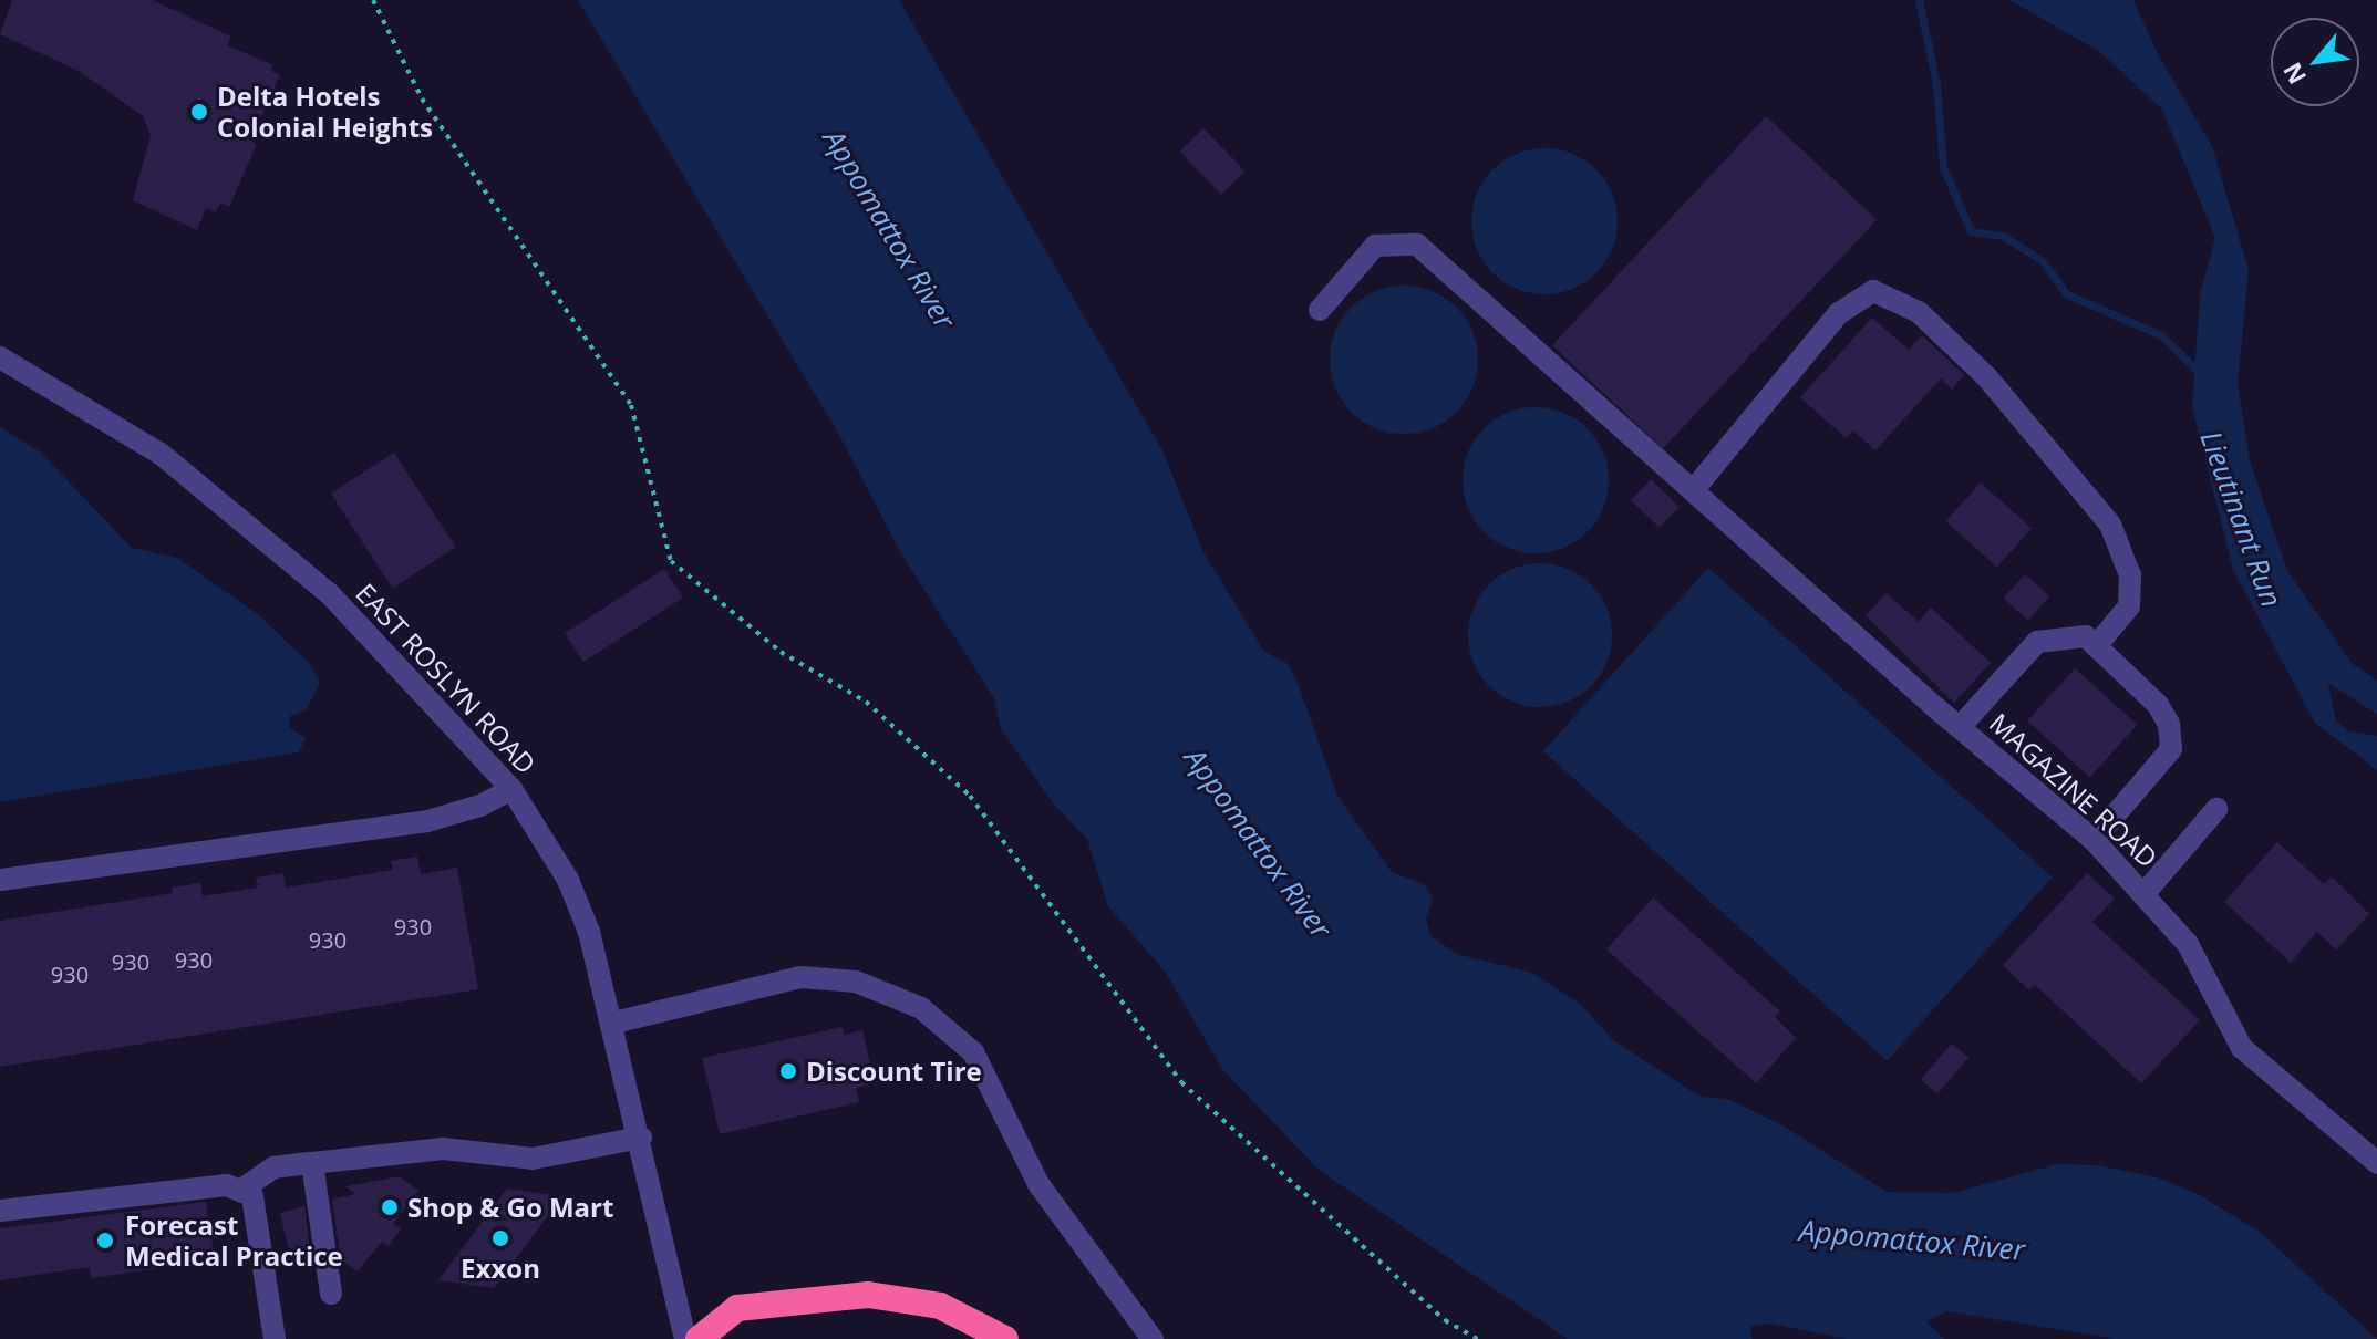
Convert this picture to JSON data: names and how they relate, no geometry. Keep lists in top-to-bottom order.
{
  "streets": {
    "street": ["EAST ROSLYN ROAD", "MAGAZINE ROAD"]
  },
  "water": ["Appomattox River", "Lieutinant Run"],
  "places": [
    "Delta Hotels Colonial Heights",
    "Discount Tire",
    "Shop & Go Mart",
    "Exxon",
    "Forecast Medical Practice"
  ],
  "house_numbers": [
    "930",
    "930",
    "930",
    "930",
    "930"
  ],
  "north": "bottom left"
}
